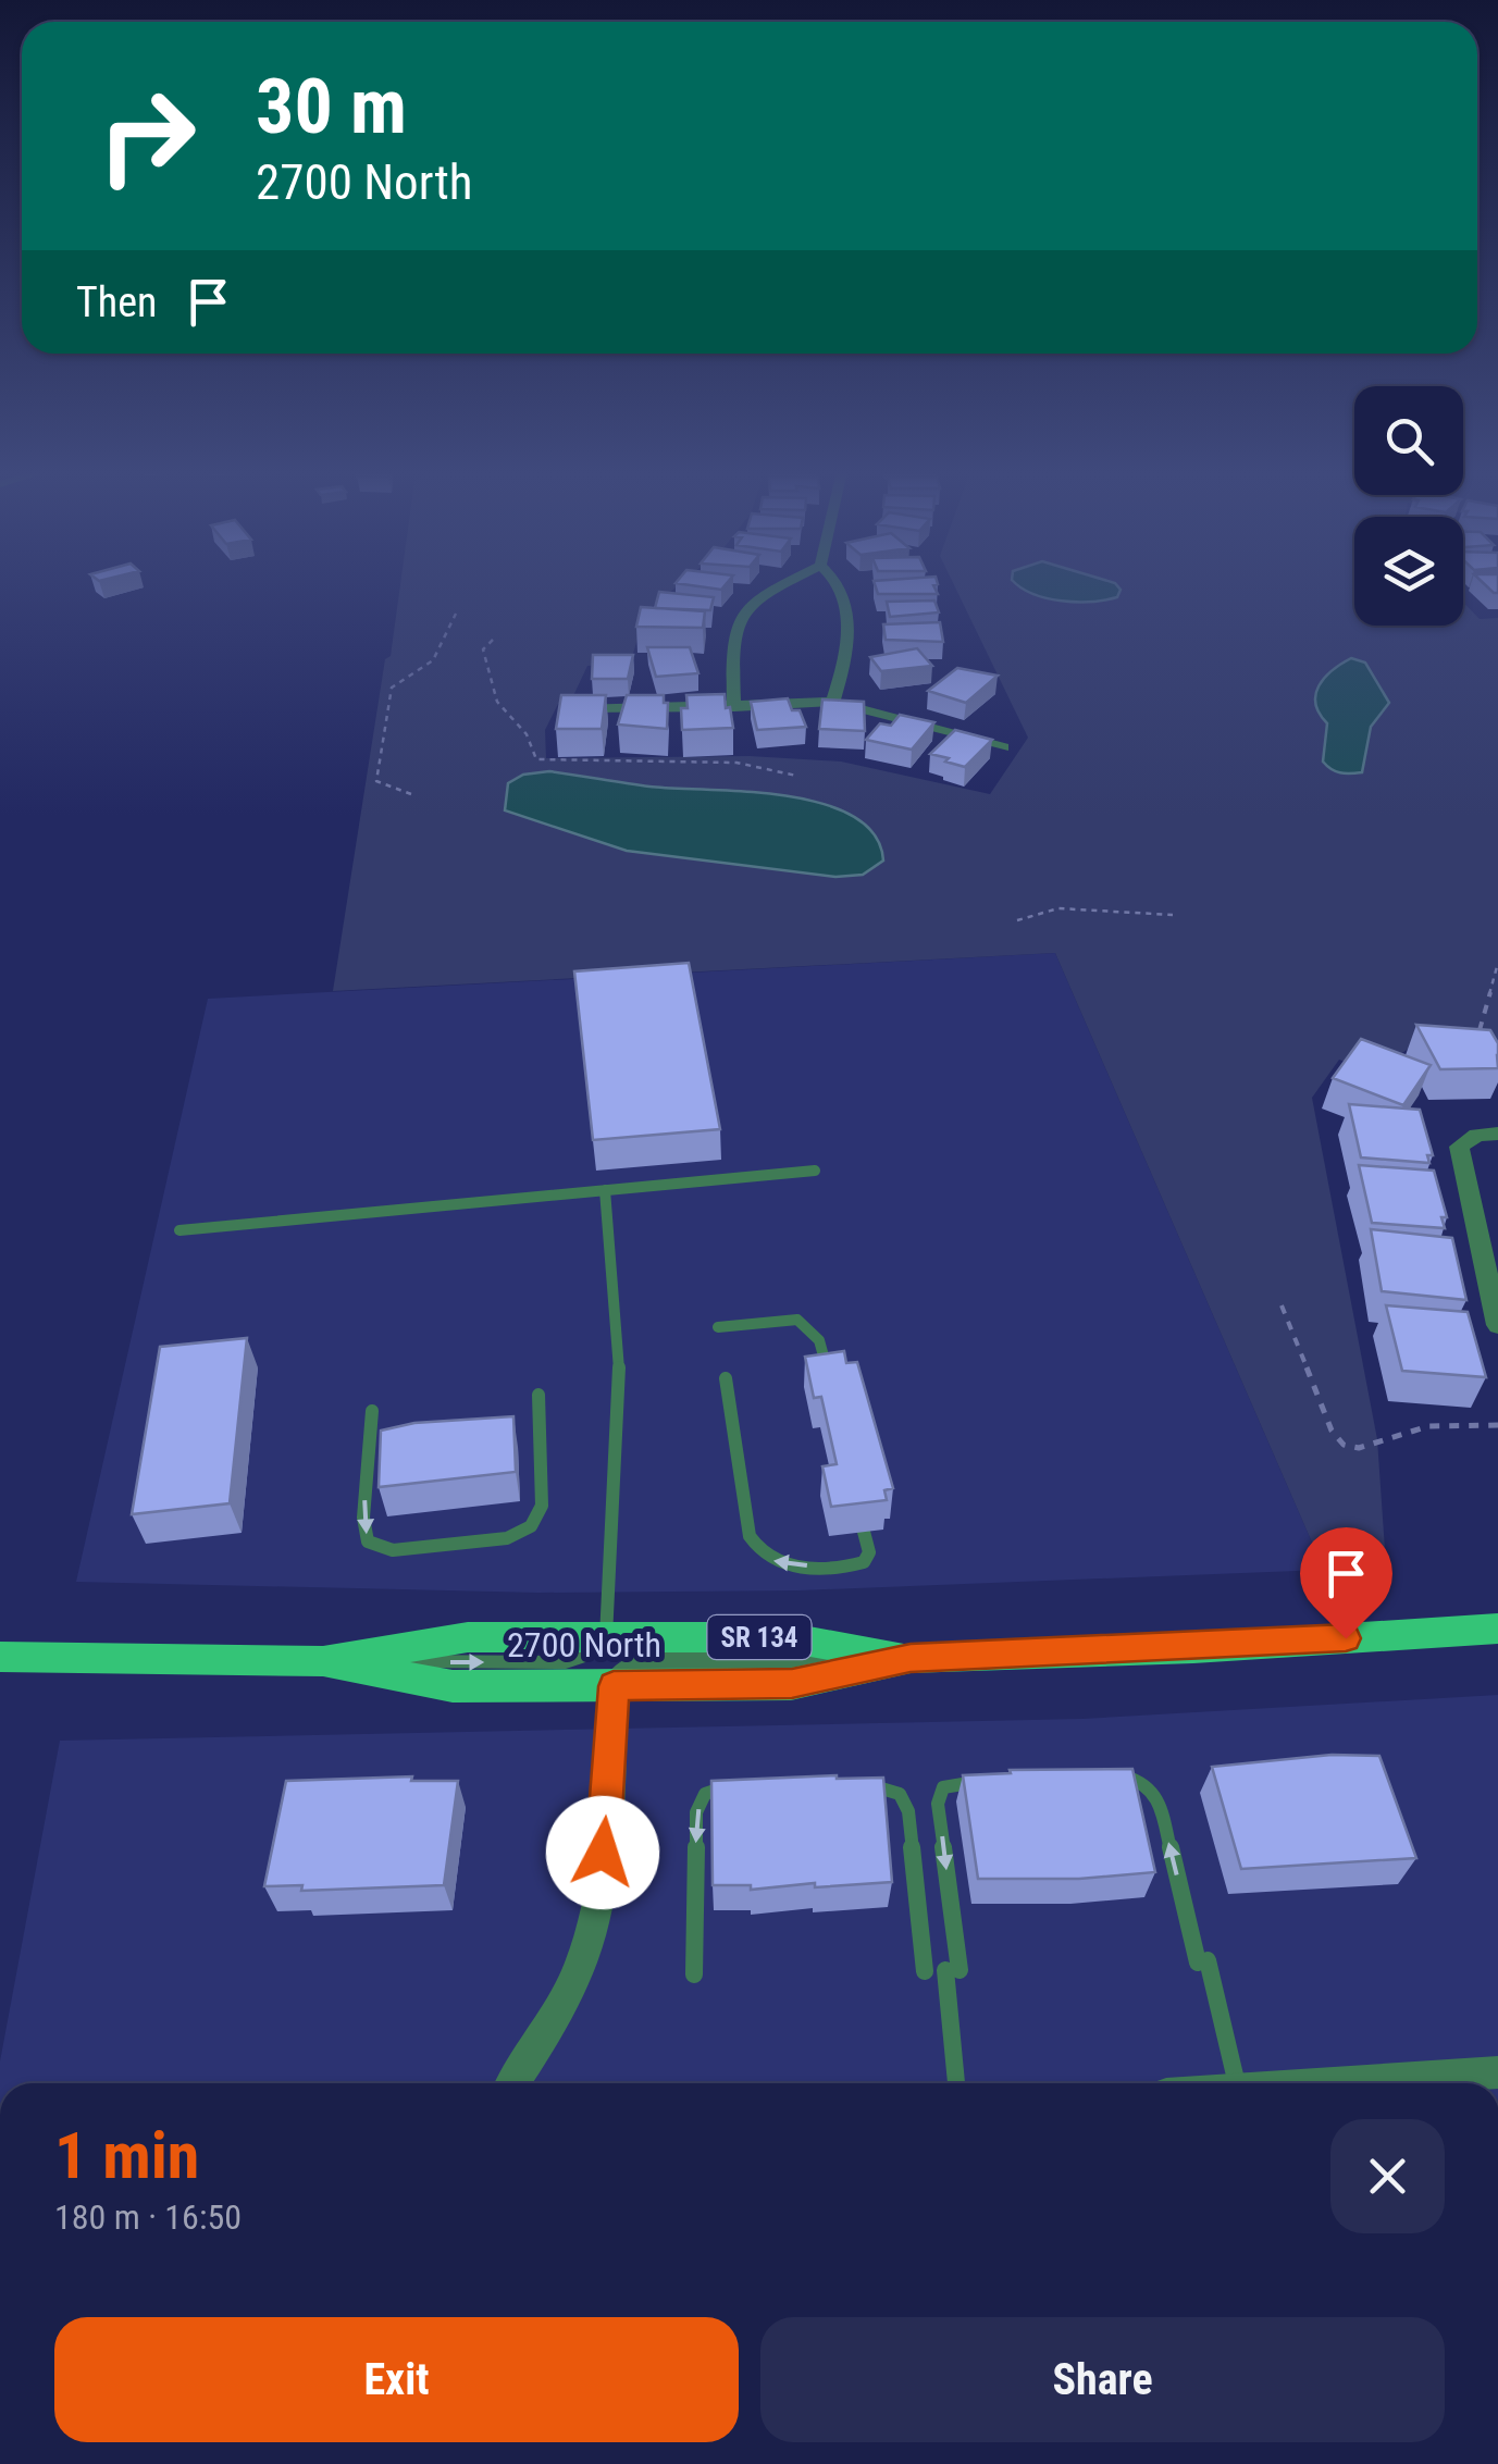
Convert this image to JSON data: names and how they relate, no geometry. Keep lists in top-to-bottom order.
{
  "streets": {
    "main road": ["SR 134", "2700 North"]
  },
  "page": {
    "turn": ["30 m", "2700 North"],
    "then": "Then",
    "heading": ["1 min", "180 m · 16:50"],
    "buttons": ["Exit", "Share"]
  }
}
